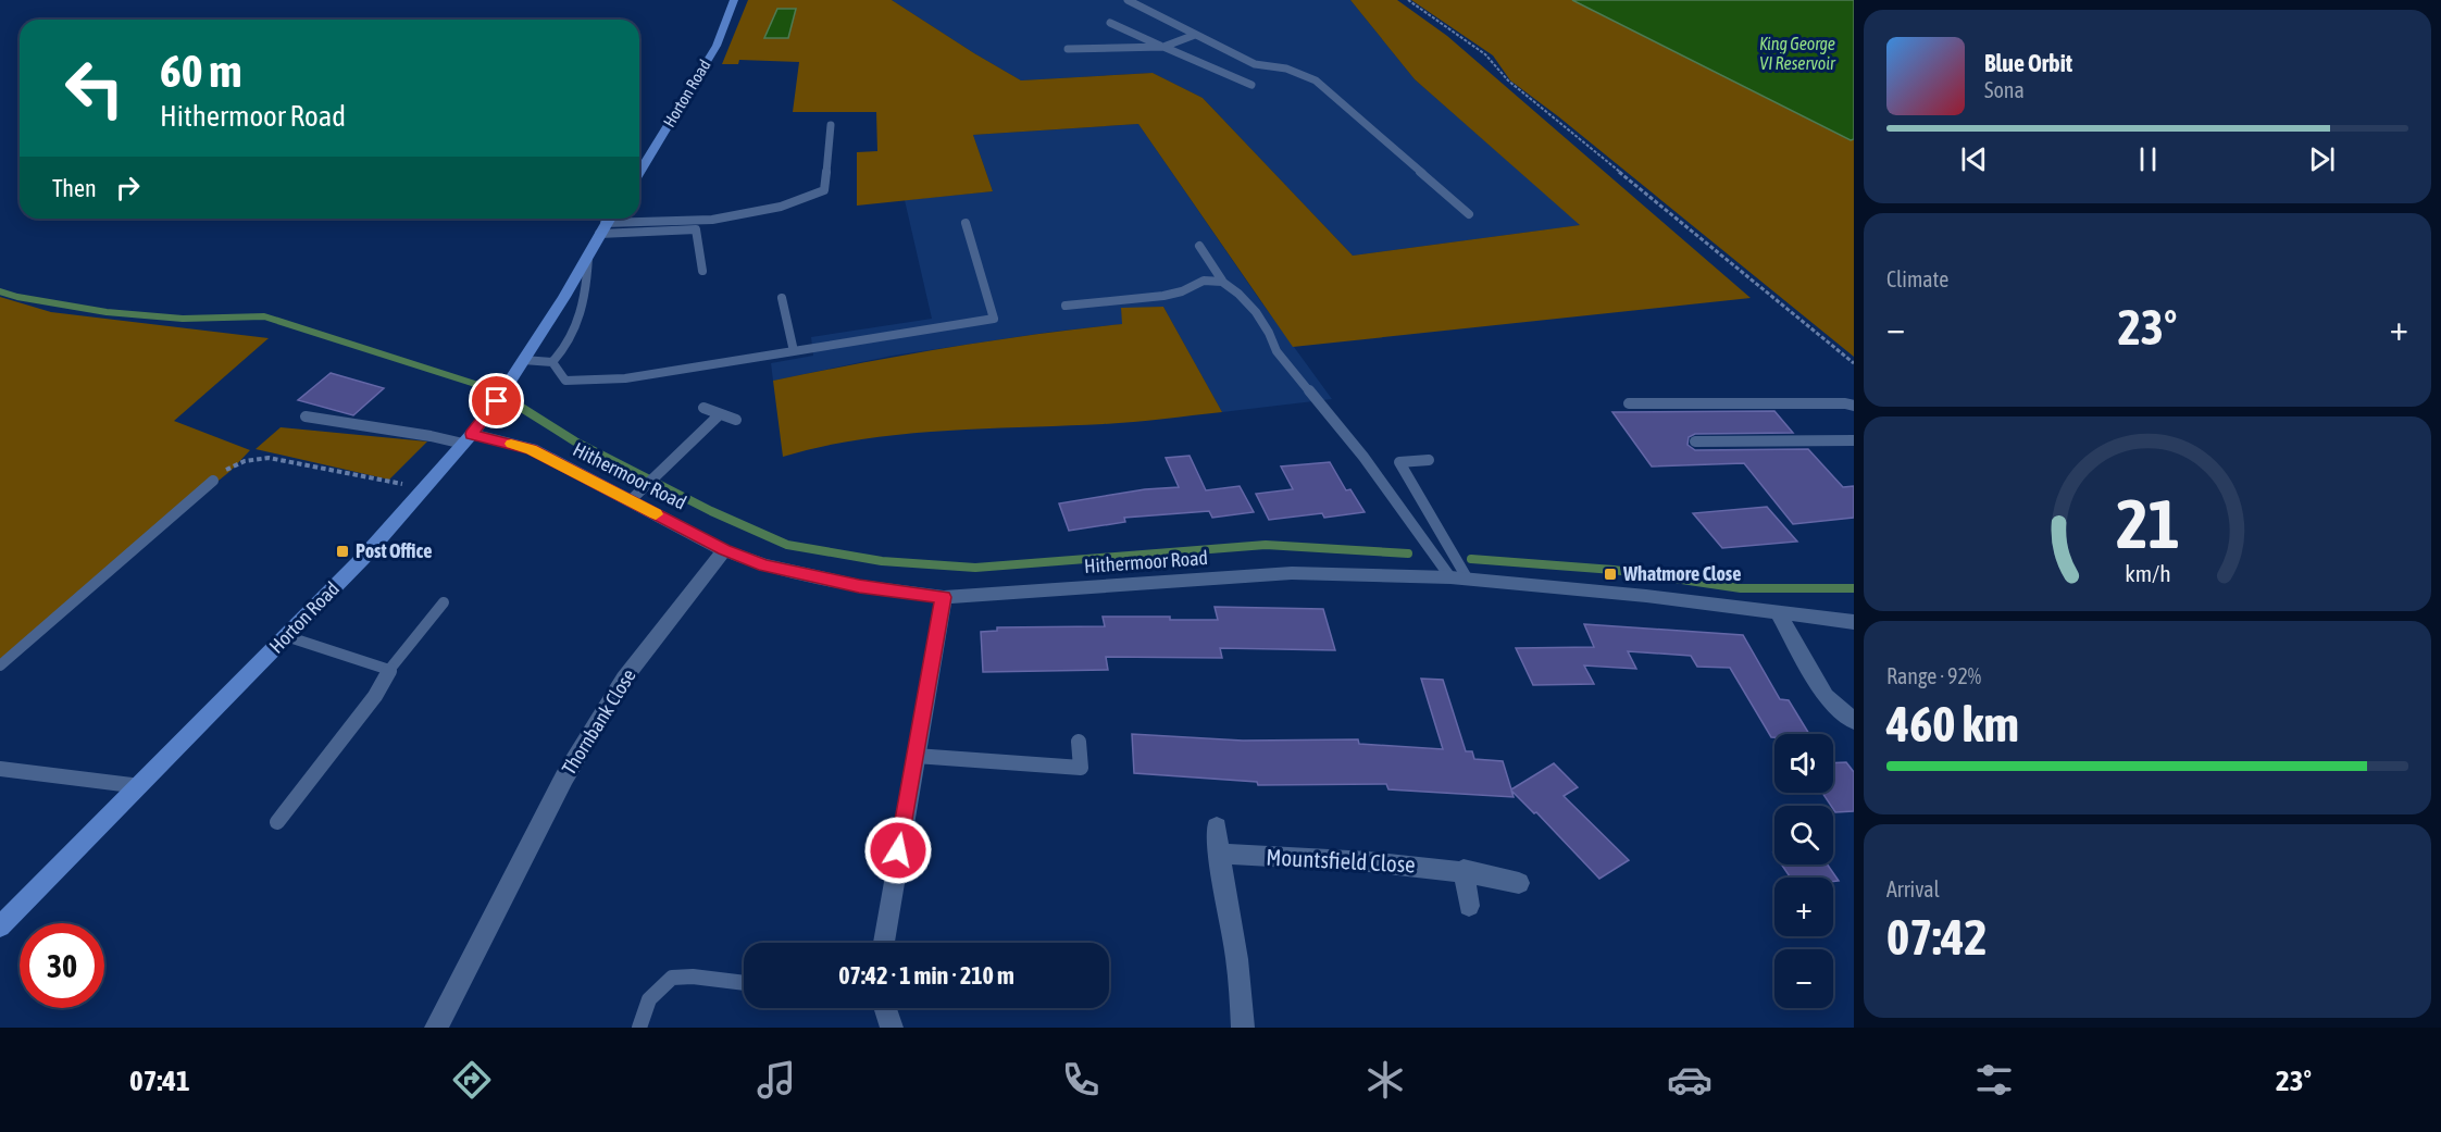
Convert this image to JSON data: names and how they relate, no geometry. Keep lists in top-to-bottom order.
{
  "streets": {
    "street": [
      "Horton Road",
      "Hithermoor Road",
      "Thornbank Close",
      "Mountsfield Close"
    ]
  },
  "crossings": [
    ["Horton Road", "Hithermoor Road"],
    ["Hithermoor Road", "Thornbank Close"]
  ],
  "water": ["King George VI Reservoir"],
  "places": {
    "transit": ["Post Office", "Whatmore Close"]
  },
  "page": {
    "turn": ["60 m", "Hithermoor Road"],
    "song": ["Blue Orbit", "Sona"],
    "then": "Then",
    "tile": [
      "Climate",
      ["Range · 92%", "460 km"],
      ["Arrival", "07:42"]
    ],
    "heat": ["−", "23°", "+"],
    "map_buttons": ["+", "−"],
    "limit": "30",
    "trip": "07:42 · 1 min · 210 m",
    "tabs": ["07:41", "23°"],
    "gauge": ["21", "km/h"]
  }
}
